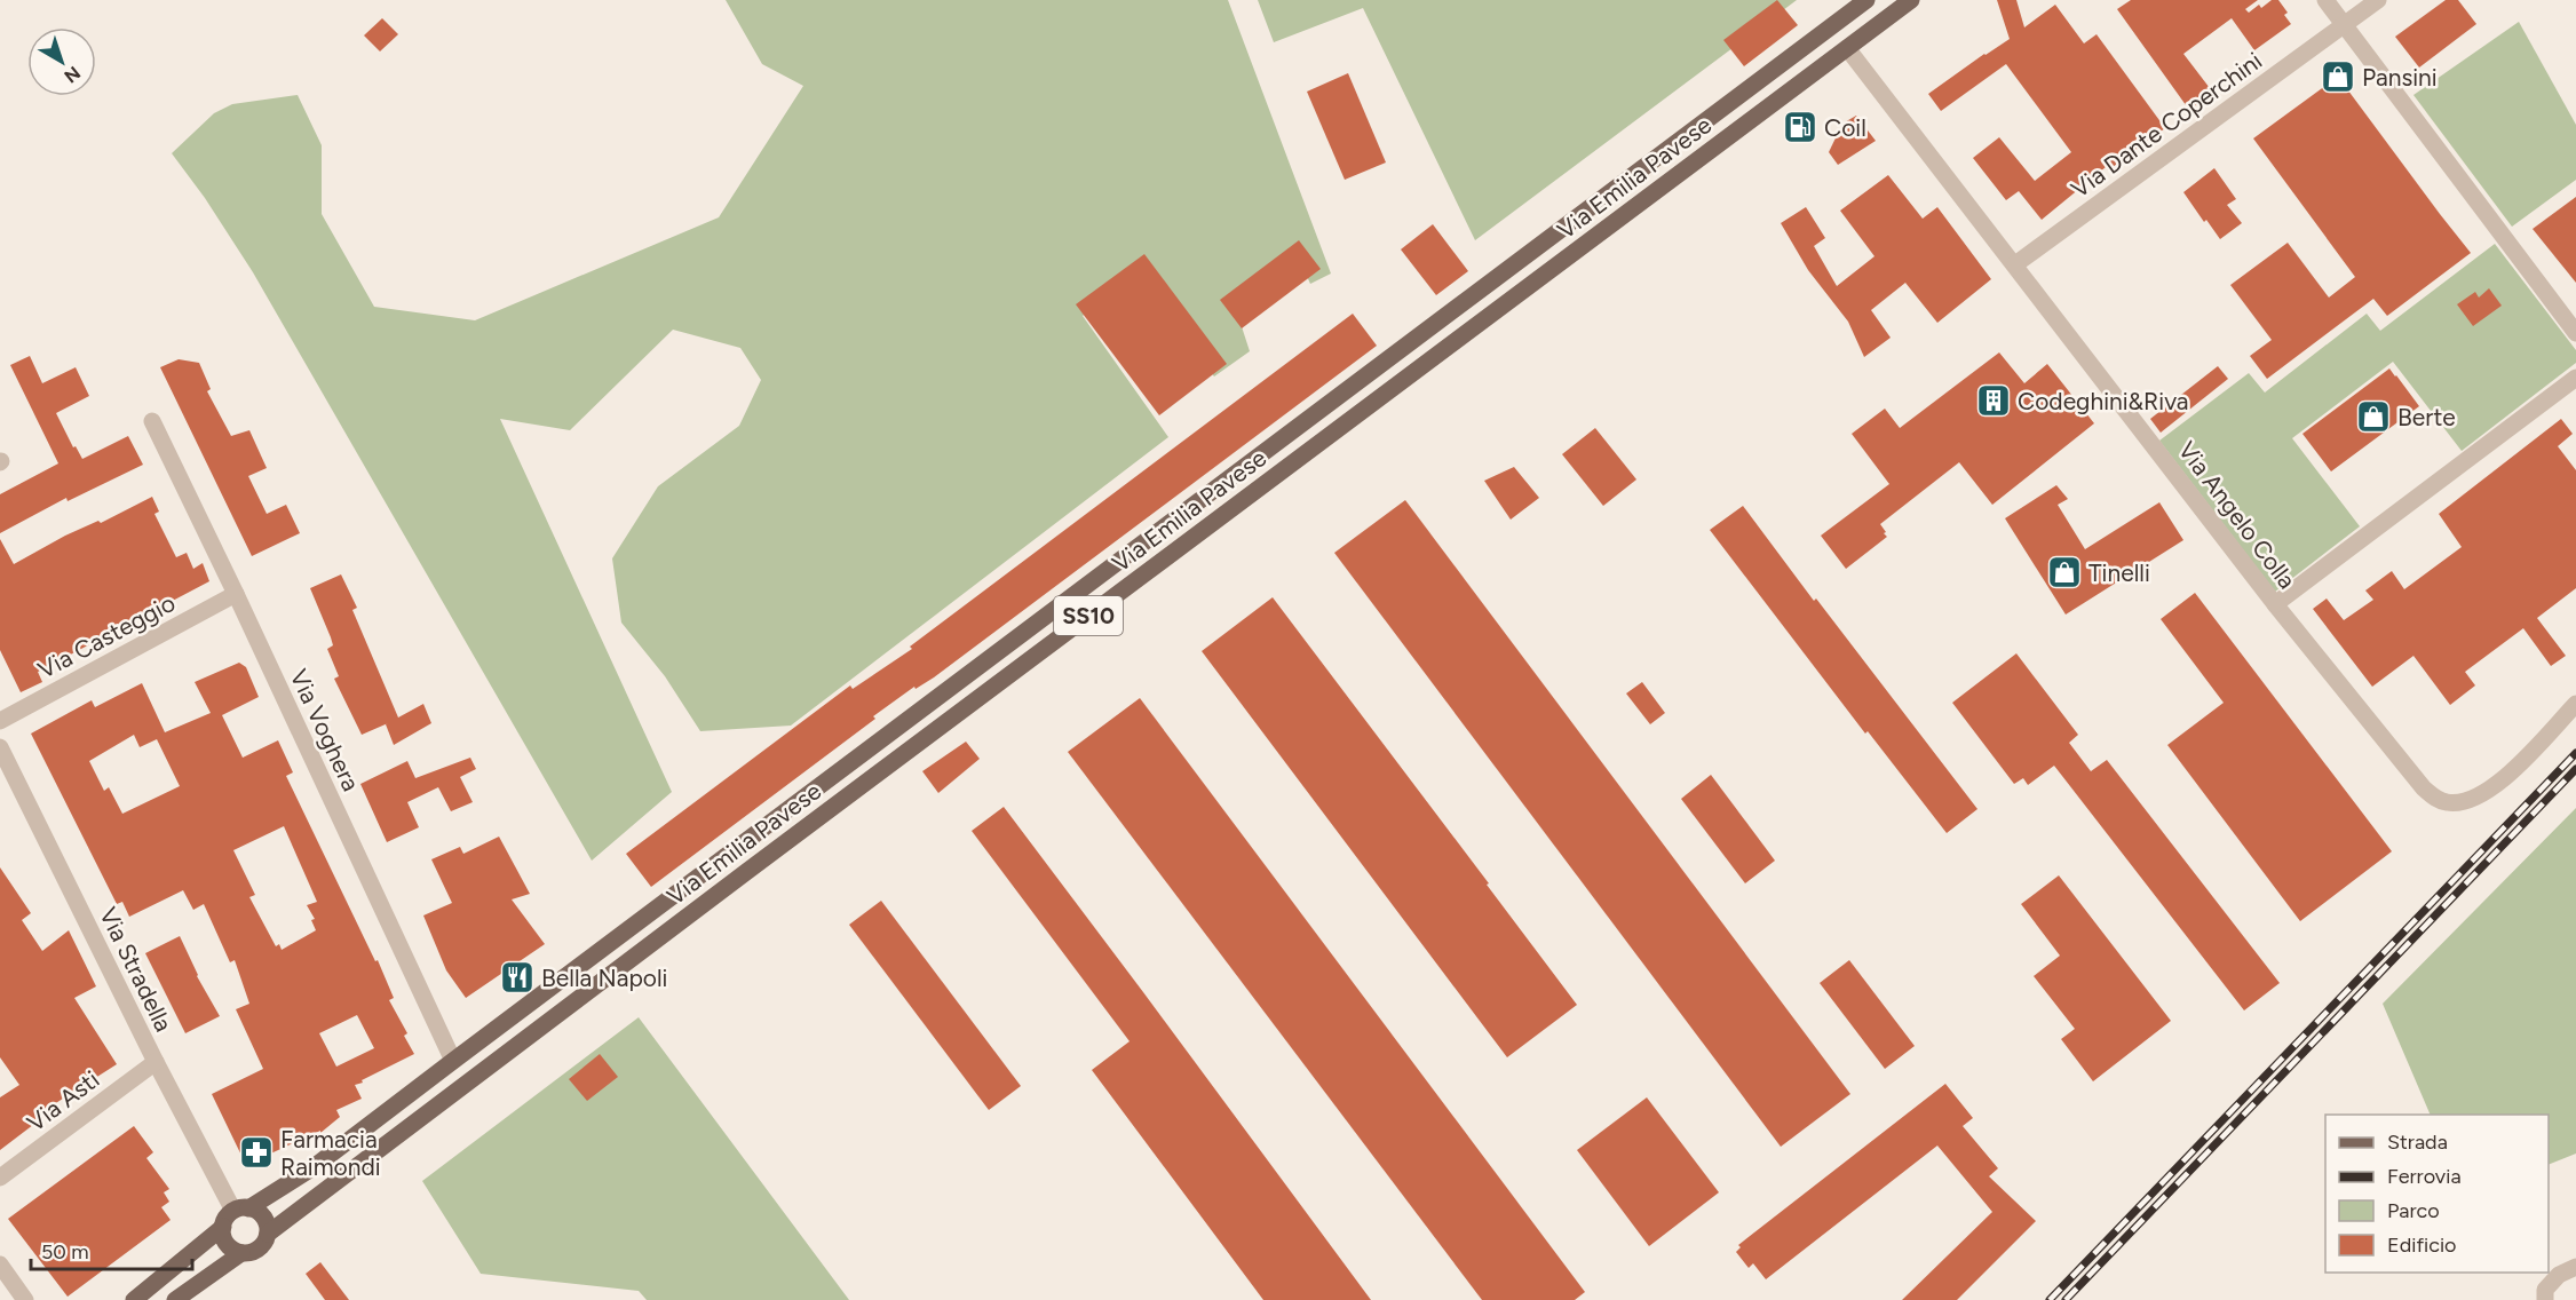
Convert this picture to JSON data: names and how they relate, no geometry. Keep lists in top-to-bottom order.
{
  "streets": {
    "main road": ["Via Emilia Pavese", "SS10"],
    "street": [
      "Via Dante Coperchini",
      "Via Angelo Colla",
      "Via Casteggio",
      "Via Voghera",
      "Via Stradella",
      "Via Asti"
    ]
  },
  "crossings": [
    ["Via Dante Coperchini", "Via Angelo Colla"],
    ["Via Emilia Pavese", "Via Angelo Colla"],
    ["Via Emilia Pavese", "Via Voghera"],
    ["Via Emilia Pavese", "Via Stradella"],
    ["Via Casteggio", "Via Voghera"],
    ["Via Stradella", "Via Asti"]
  ],
  "places": {
    "shop": ["Pansini", "Berte", "Tinelli"],
    "fuel station": ["Coil"],
    "building": ["Codeghini&Riva"],
    "restaurant": ["Bella Napoli"],
    "pharmacy": ["Farmacia Raimondi"]
  },
  "legend": [
    "Strada",
    "Ferrovia",
    "Parco",
    "Edificio"
  ],
  "scale_bar": "50 m",
  "north": "bottom right"
}
